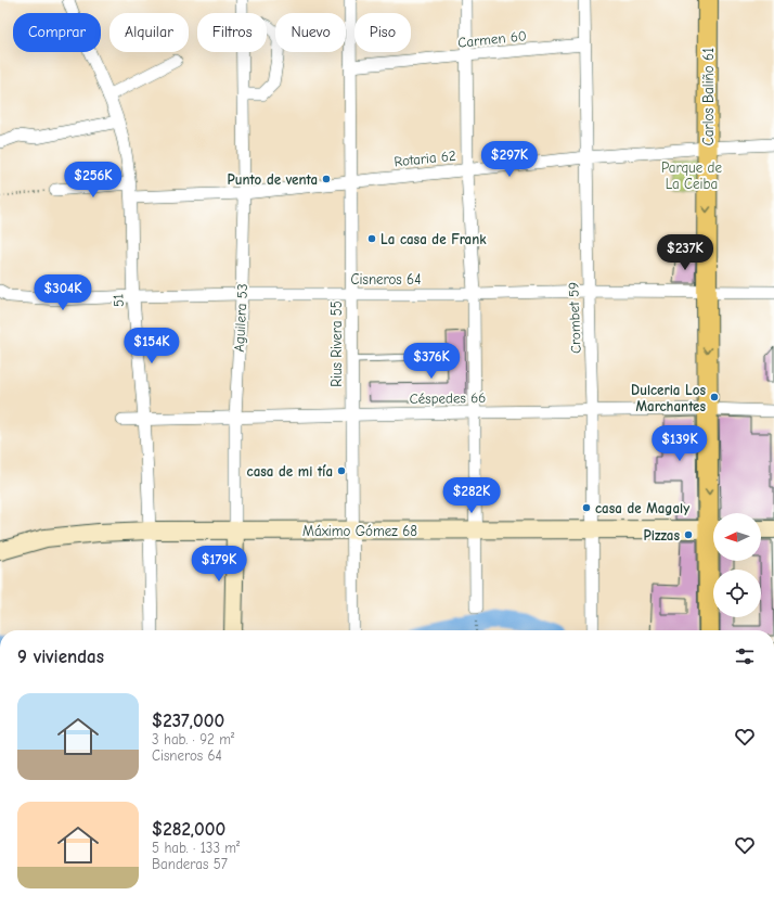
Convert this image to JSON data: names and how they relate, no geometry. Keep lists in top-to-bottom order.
{
  "streets": {
    "main road": ["Carlos Baliño 61"],
    "street": [
      "Carmen 60",
      "Rotaria 62",
      "Cisneros 64",
      "51",
      "Aguilera 53",
      "Crombet 59",
      "Rius Rivera 55",
      "Céspedes 66",
      "Máximo Gómez 68"
    ]
  },
  "crossings": [
    ["Carmen 60", "Crombet 59"],
    ["Carmen 60", "Rius Rivera 55"],
    ["Carlos Baliño 61", "Rotaria 62"],
    ["Carlos Baliño 61", "Cisneros 64"],
    ["Carlos Baliño 61", "Céspedes 66"],
    ["Rotaria 62", "51"],
    ["Rotaria 62", "Aguilera 53"],
    ["Rotaria 62", "Crombet 59"],
    ["Rotaria 62", "Rius Rivera 55"],
    ["Cisneros 64", "51"],
    ["Cisneros 64", "Aguilera 53"],
    ["Cisneros 64", "Crombet 59"],
    ["Cisneros 64", "Rius Rivera 55"],
    ["51", "Céspedes 66"],
    ["51", "Máximo Gómez 68"],
    ["Aguilera 53", "Céspedes 66"],
    ["Aguilera 53", "Máximo Gómez 68"],
    ["Crombet 59", "Céspedes 66"],
    ["Crombet 59", "Máximo Gómez 68"],
    ["Rius Rivera 55", "Céspedes 66"],
    ["Rius Rivera 55", "Máximo Gómez 68"]
  ],
  "one_way": ["Carlos Baliño 61"],
  "parks": ["Parque de La Ceiba"],
  "places": [
    "Punto de venta",
    "La casa de Frank",
    "Dulceria Los Marchantes",
    "casa de mi tía",
    "casa de Magaly",
    "Pizzas"
  ],
  "north": "left",
  "page": {
    "chip": [
      "Comprar",
      "Alquilar",
      "Filtros",
      "Nuevo",
      "Piso"
    ],
    "price": [
      "$297K",
      "$256K",
      "$237K",
      "$304K",
      "$154K",
      "$376K",
      "$139K",
      "$282K",
      "$179K"
    ],
    "heading": "9 viviendas",
    "list": [
      {
        "name": "$237,000",
        "note": "3 hab. · 92 m² · Cisneros 64"
      },
      {
        "name": "$282,000",
        "note": "5 hab. · 133 m² · Banderas 57"
      }
    ]
  }
}
